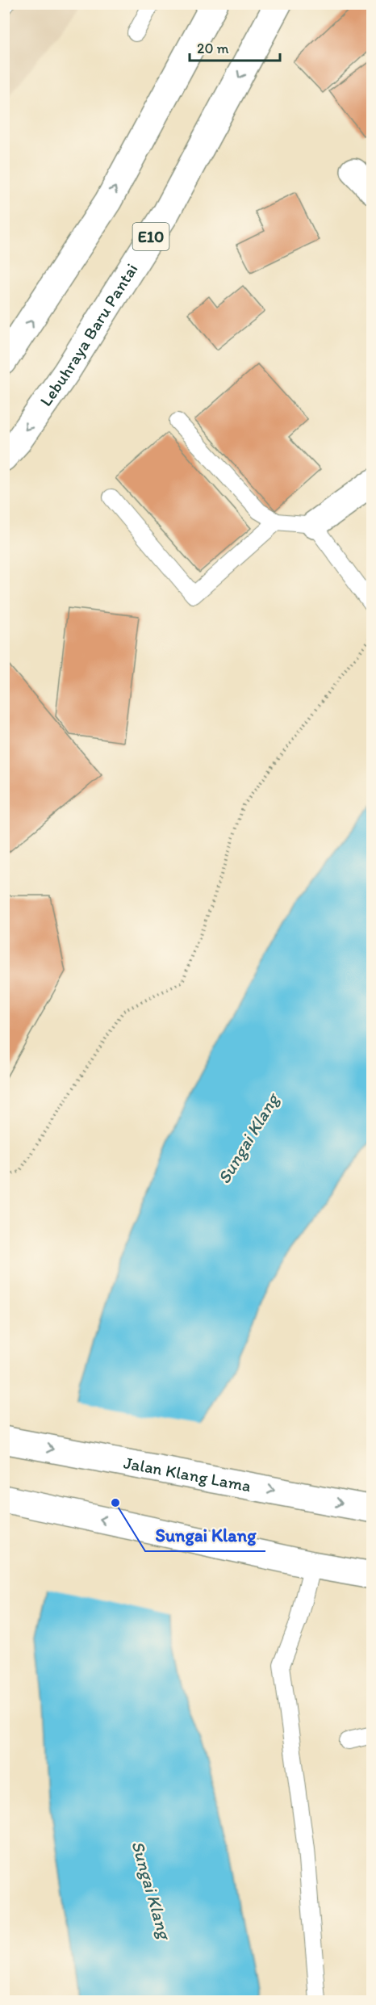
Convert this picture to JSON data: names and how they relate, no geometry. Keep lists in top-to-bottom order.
{
  "streets": {
    "main road": ["E10", "Lebuhraya Baru Pantai", "Jalan Klang Lama"]
  },
  "water": ["Sungai Klang"],
  "places": ["Sungai Klang"],
  "scale_bar": "20 m"
}
